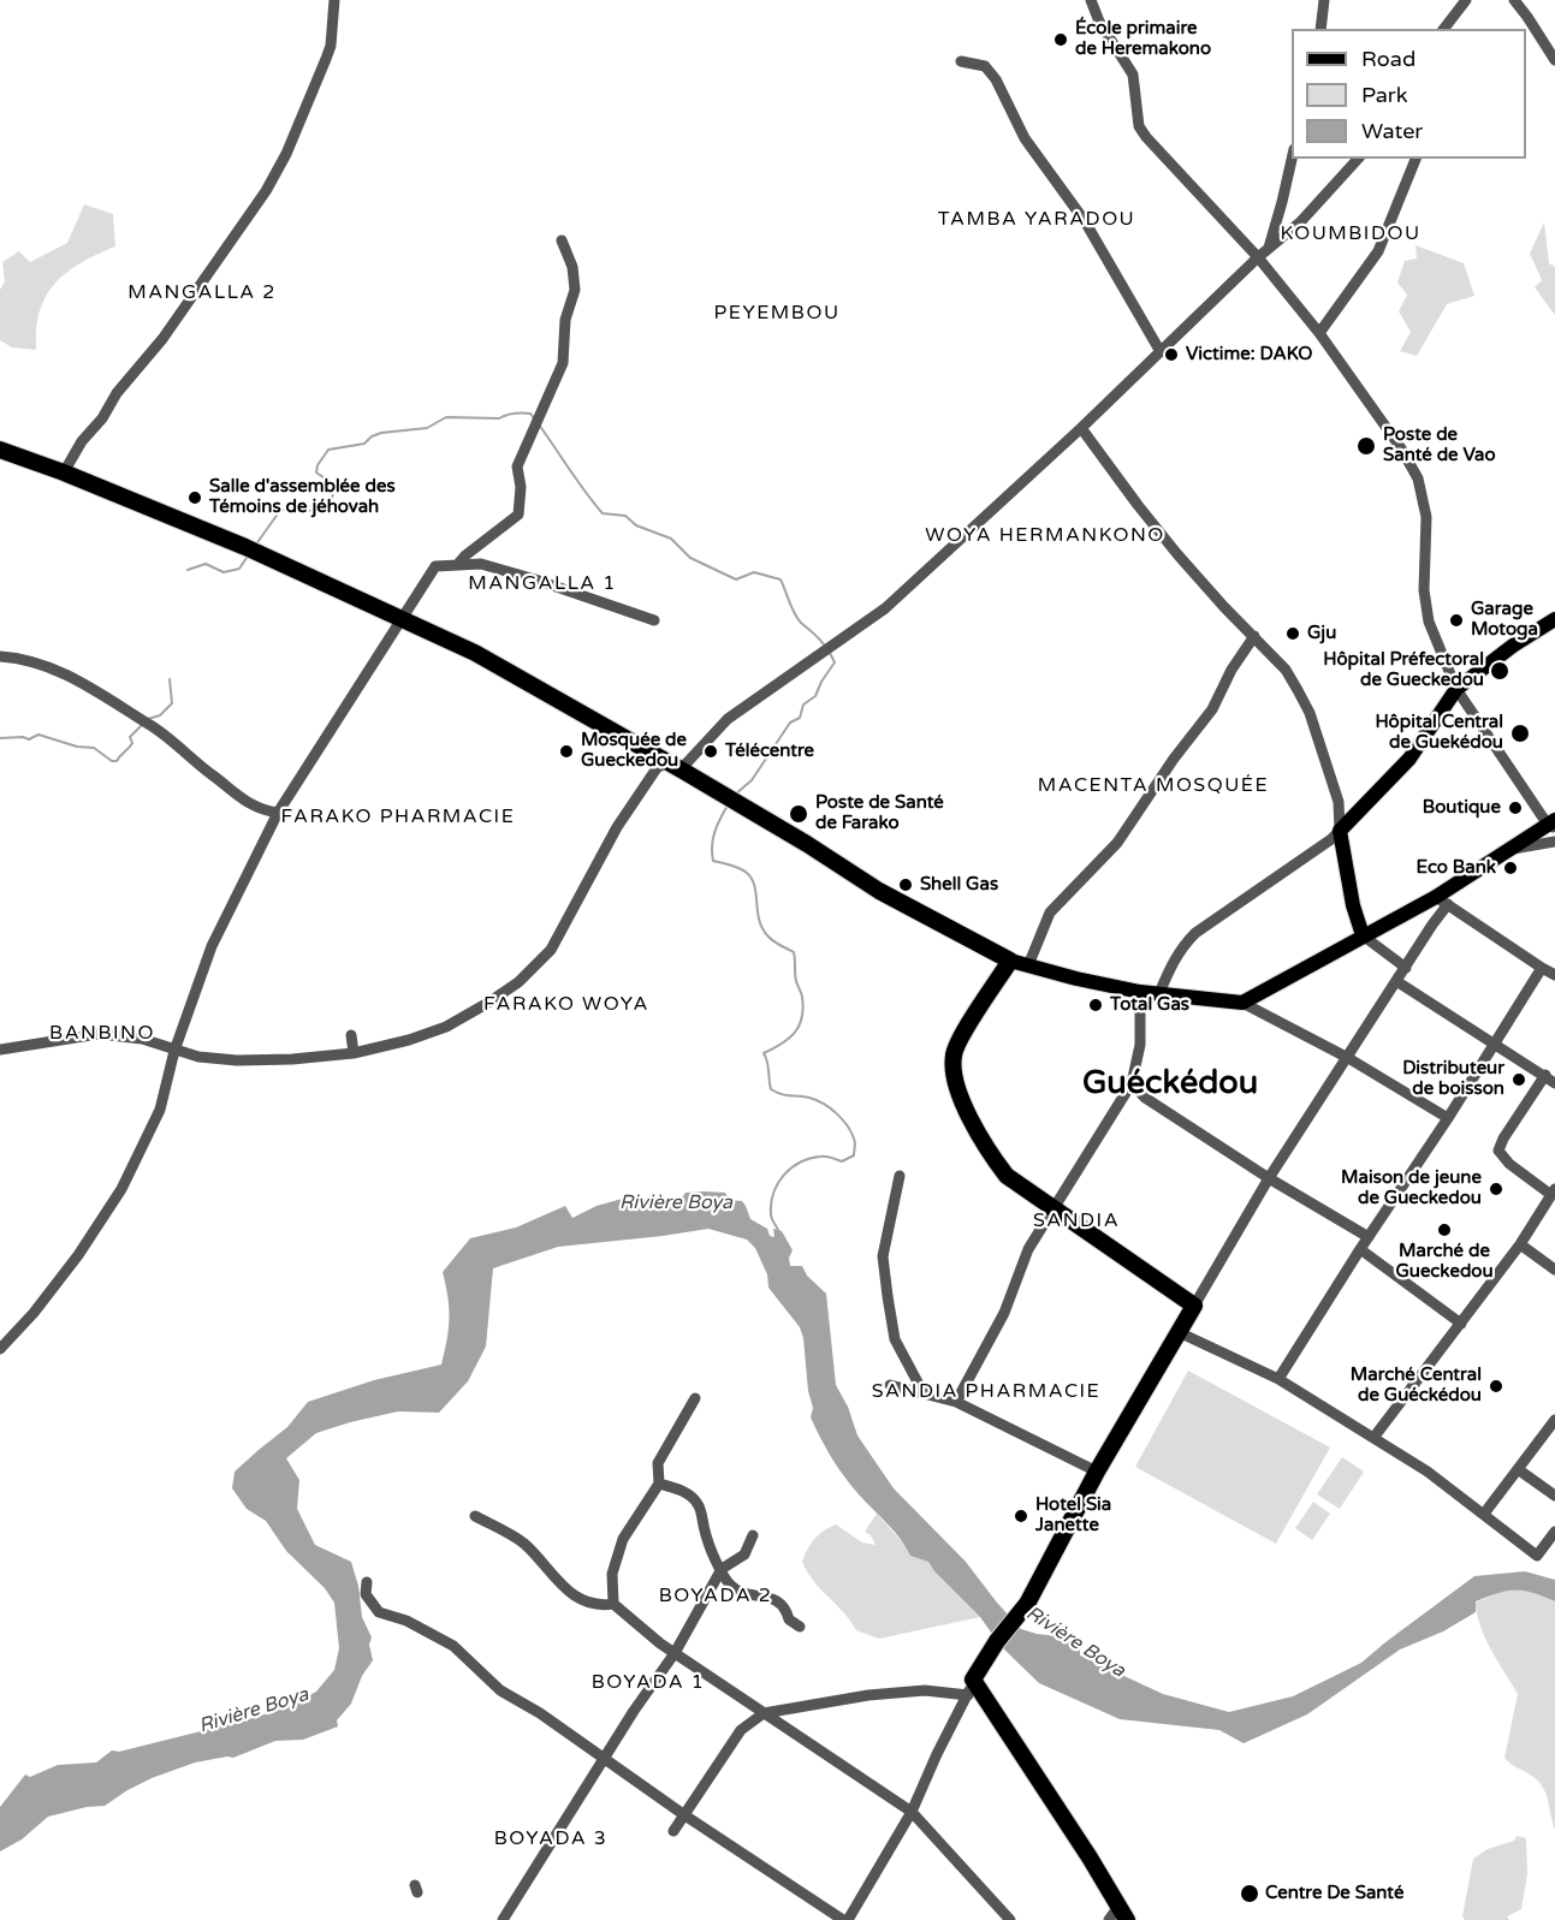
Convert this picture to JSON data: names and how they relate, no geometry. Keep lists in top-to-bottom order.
{
  "districts": [
    "TAMBA YARADOU",
    "KOUMBIDOU",
    "MANGALLA 2",
    "PEYEMBOU",
    "WOYA HERMANKONO",
    "MANGALLA 1",
    "MACENTA MOSQUÉE",
    "FARAKO PHARMACIE",
    "FARAKO WOYA",
    "BANBINO",
    "Guéckédou",
    "SANDIA",
    "SANDIA PHARMACIE",
    "BOYADA 2",
    "BOYADA 1",
    "BOYADA 3"
  ],
  "water": ["Rivière Boya"],
  "places": [
    "École primaire de Heremakono",
    "Victime: DAKO",
    "Poste de Santé de Vao",
    "Salle d'assemblée des Témoins de jéhovah",
    "Garage Motoga",
    "Gju",
    "Hôpital Préfectoral de Gueckedou",
    "Hôpital Central de Guekédou",
    "Mosquée de Gueckedou",
    "Télécentre",
    "Boutique",
    "Poste de Santé de Farako",
    "Eco Bank",
    "Shell Gas",
    "Total Gas",
    "Distributeur de boisson",
    "Maison de jeune de Gueckedou",
    "Marché de Gueckedou",
    "Marché Central de Guéckédou",
    "Hotel Sia Janette",
    "Centre De Santé"
  ],
  "legend": ["Road", "Park", "Water"]
}
